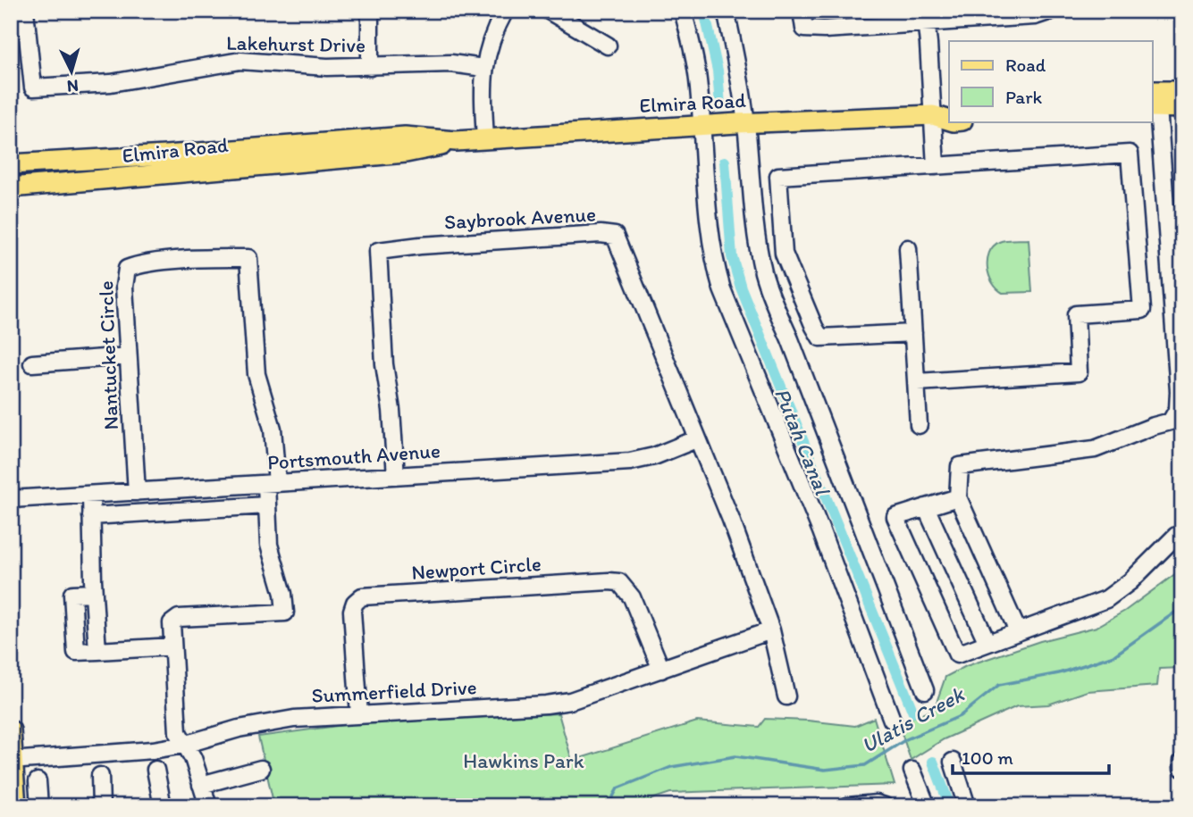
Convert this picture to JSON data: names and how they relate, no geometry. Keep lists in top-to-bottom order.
{
  "streets": {
    "main road": ["Elmira Road"],
    "street": [
      "Lakehurst Drive",
      "Saybrook Avenue",
      "Nantucket Circle",
      "Portsmouth Avenue",
      "Newport Circle",
      "Summerfield Drive"
    ]
  },
  "crossings": [
    ["Saybrook Avenue", "Portsmouth Avenue"],
    ["Saybrook Avenue", "Summerfield Drive"],
    ["Nantucket Circle", "Portsmouth Avenue"],
    ["Newport Circle", "Summerfield Drive"]
  ],
  "water": ["Putah Canal", "Ulatis Creek"],
  "parks": ["Hawkins Park"],
  "legend": ["Road", "Park"],
  "scale_bar": "100 m",
  "north": "bottom"
}
